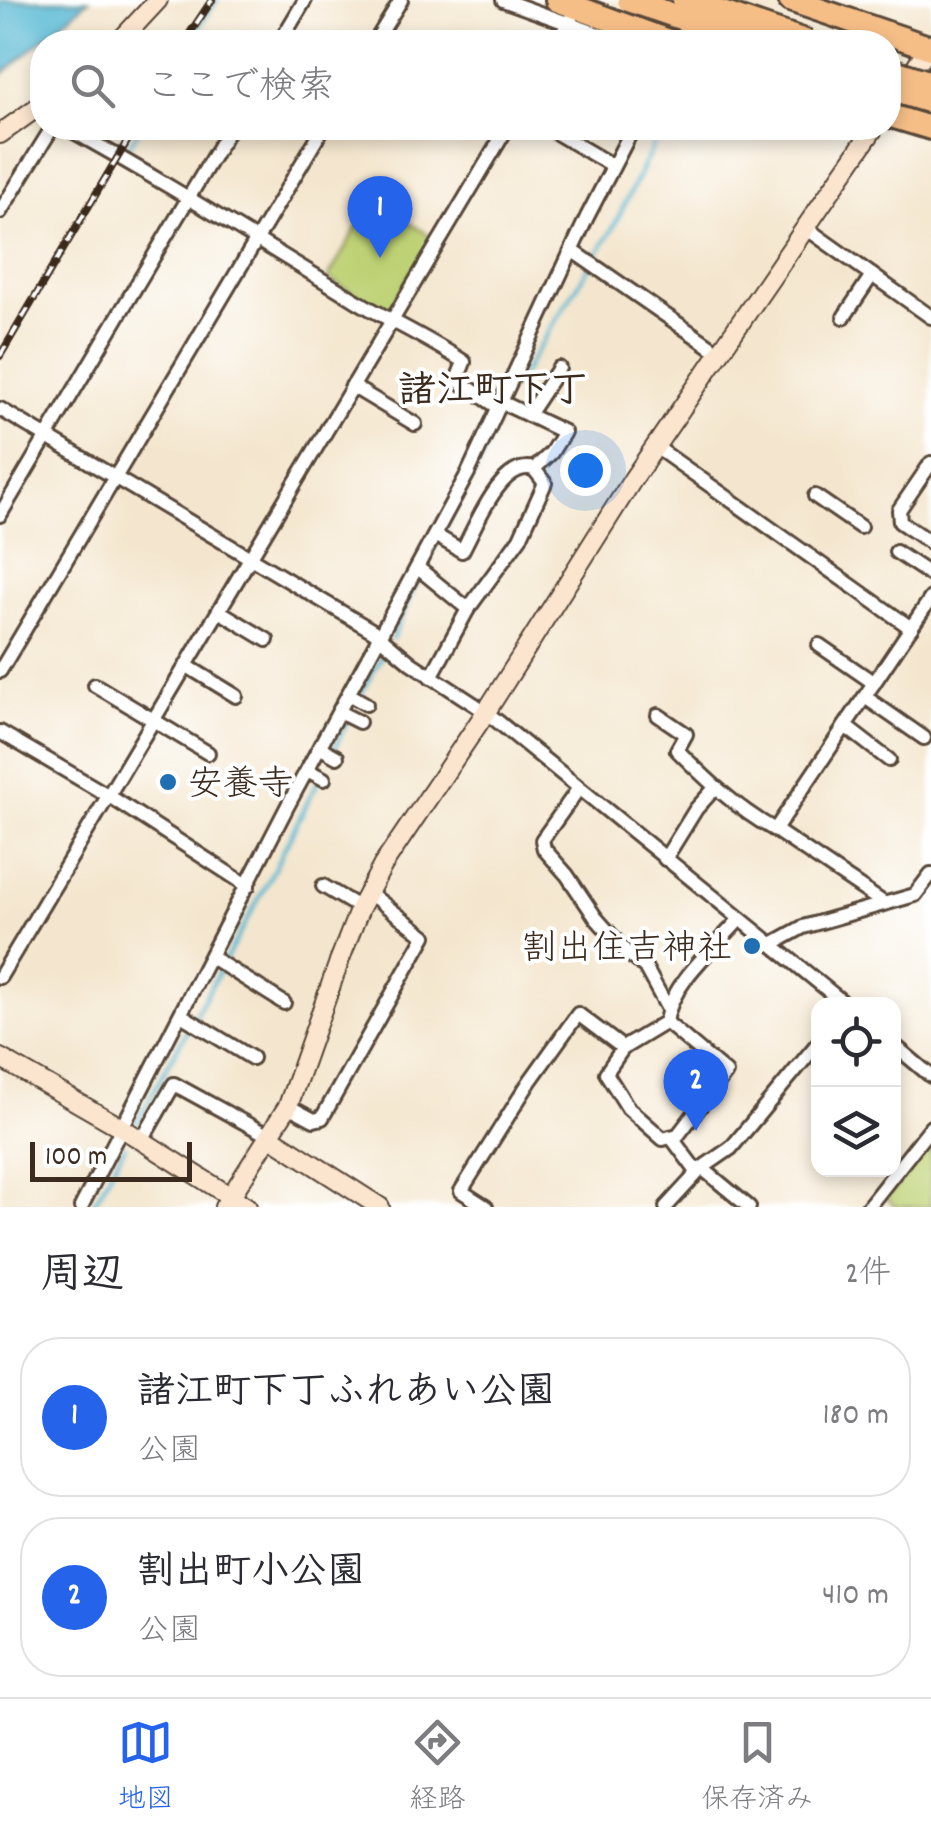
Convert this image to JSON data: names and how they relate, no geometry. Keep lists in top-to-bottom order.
{
  "districts": ["諸江町下丁"],
  "places": ["安養寺", "割出住吉神社"],
  "scale_bar": "100 m",
  "page": {
    "search": "ここで検索",
    "pins": ["1", "2"],
    "scale": "100 m",
    "heading": ["周辺", "2件"],
    "list": [
      {
        "mark": "1",
        "name": "諸江町下丁ふれあい公園",
        "note": "公園",
        "value": "180 m"
      },
      {
        "mark": "2",
        "name": "割出町小公園",
        "note": "公園",
        "value": "410 m"
      }
    ],
    "nav": ["地図", "経路", "保存済み"]
  }
}
